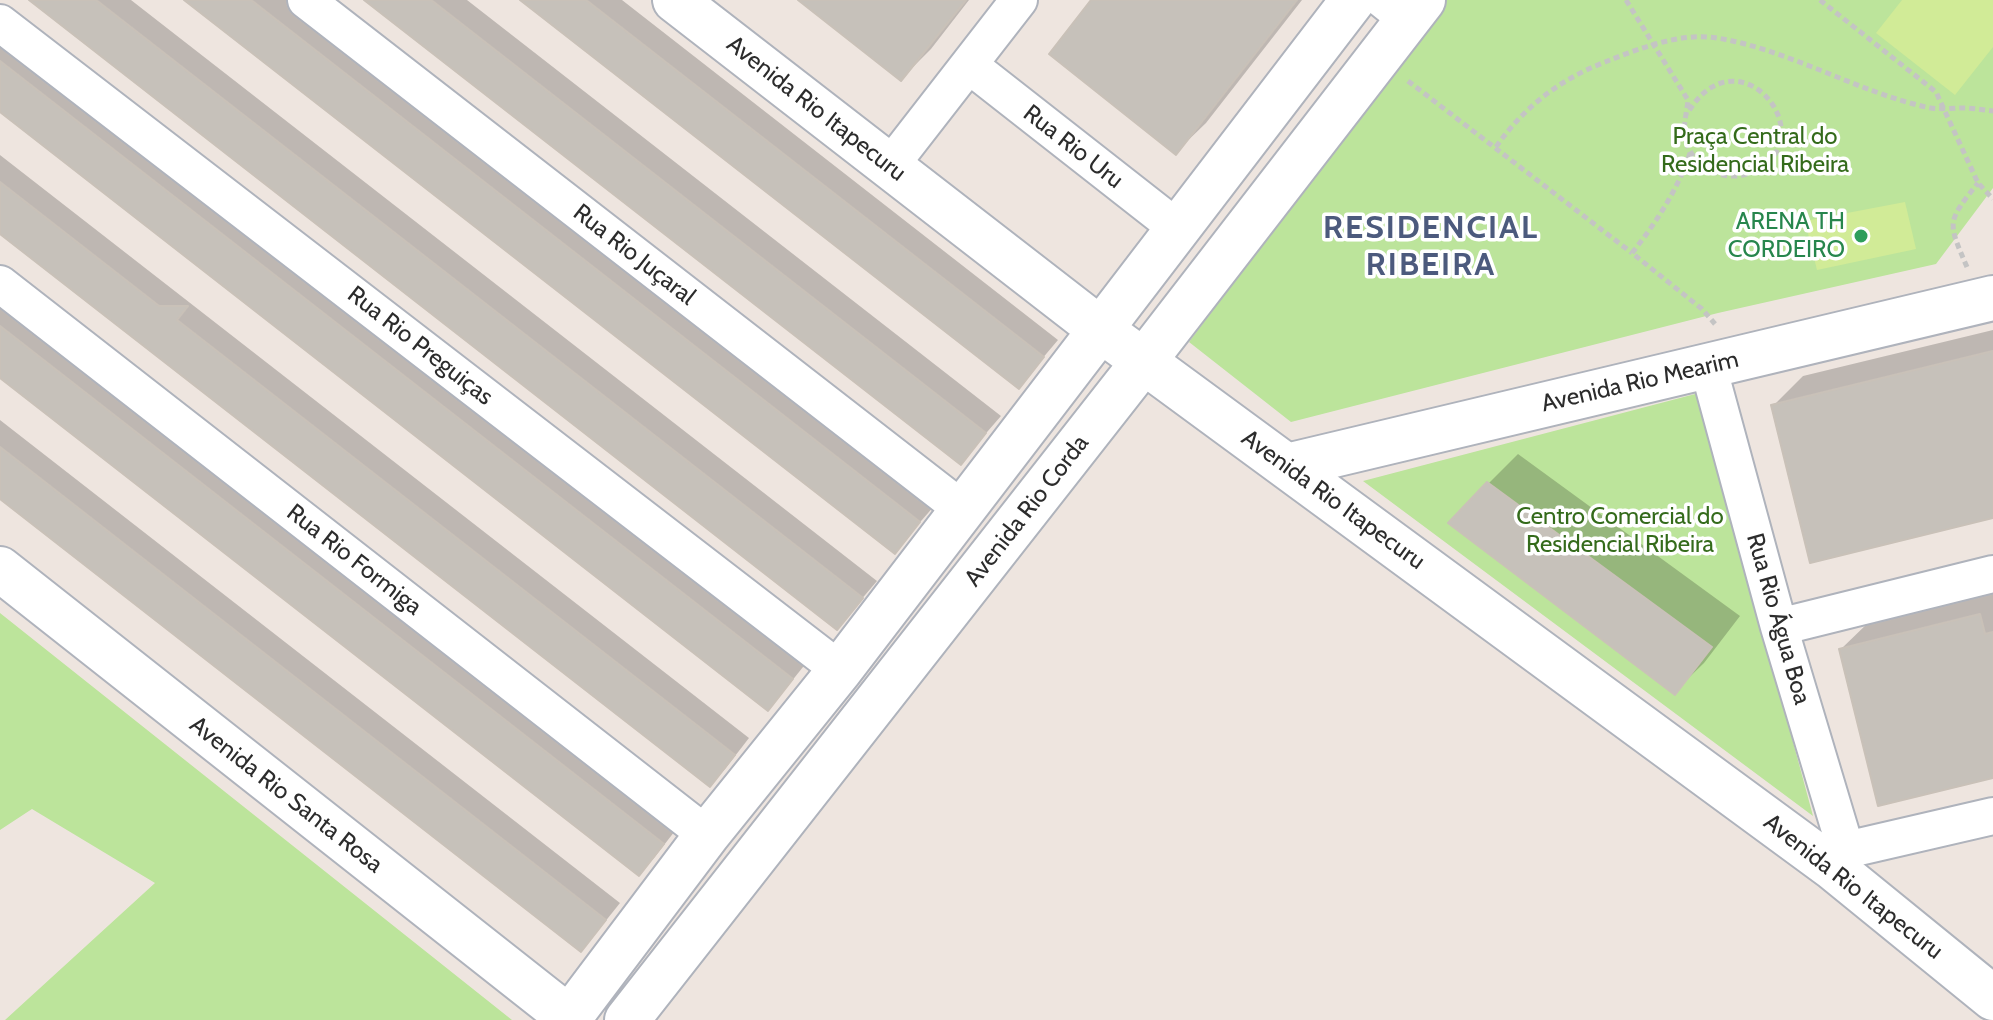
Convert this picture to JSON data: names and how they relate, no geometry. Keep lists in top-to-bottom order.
{
  "streets": {
    "street": [
      "Avenida Rio Itapecuru",
      "Rua Rio Uru",
      "Rua Rio Juçaral",
      "Rua Rio Preguiças",
      "Avenida Rio Mearim",
      "Avenida Rio Corda",
      "Rua Rio Formiga",
      "Rua Rio Água Boa",
      "Avenida Rio Santa Rosa"
    ]
  },
  "crossings": [
    ["Avenida Rio Itapecuru", "Avenida Rio Mearim"],
    ["Avenida Rio Itapecuru", "Avenida Rio Corda"],
    ["Avenida Rio Itapecuru", "Rua Rio Água Boa"],
    ["Avenida Rio Mearim", "Rua Rio Água Boa"]
  ],
  "districts": ["RESIDENCIAL RIBEIRA"],
  "parks": ["Praça Central do Residencial Ribeira", "Centro Comercial do Residencial Ribeira"],
  "places": ["ARENA TH CORDEIRO"]
}
